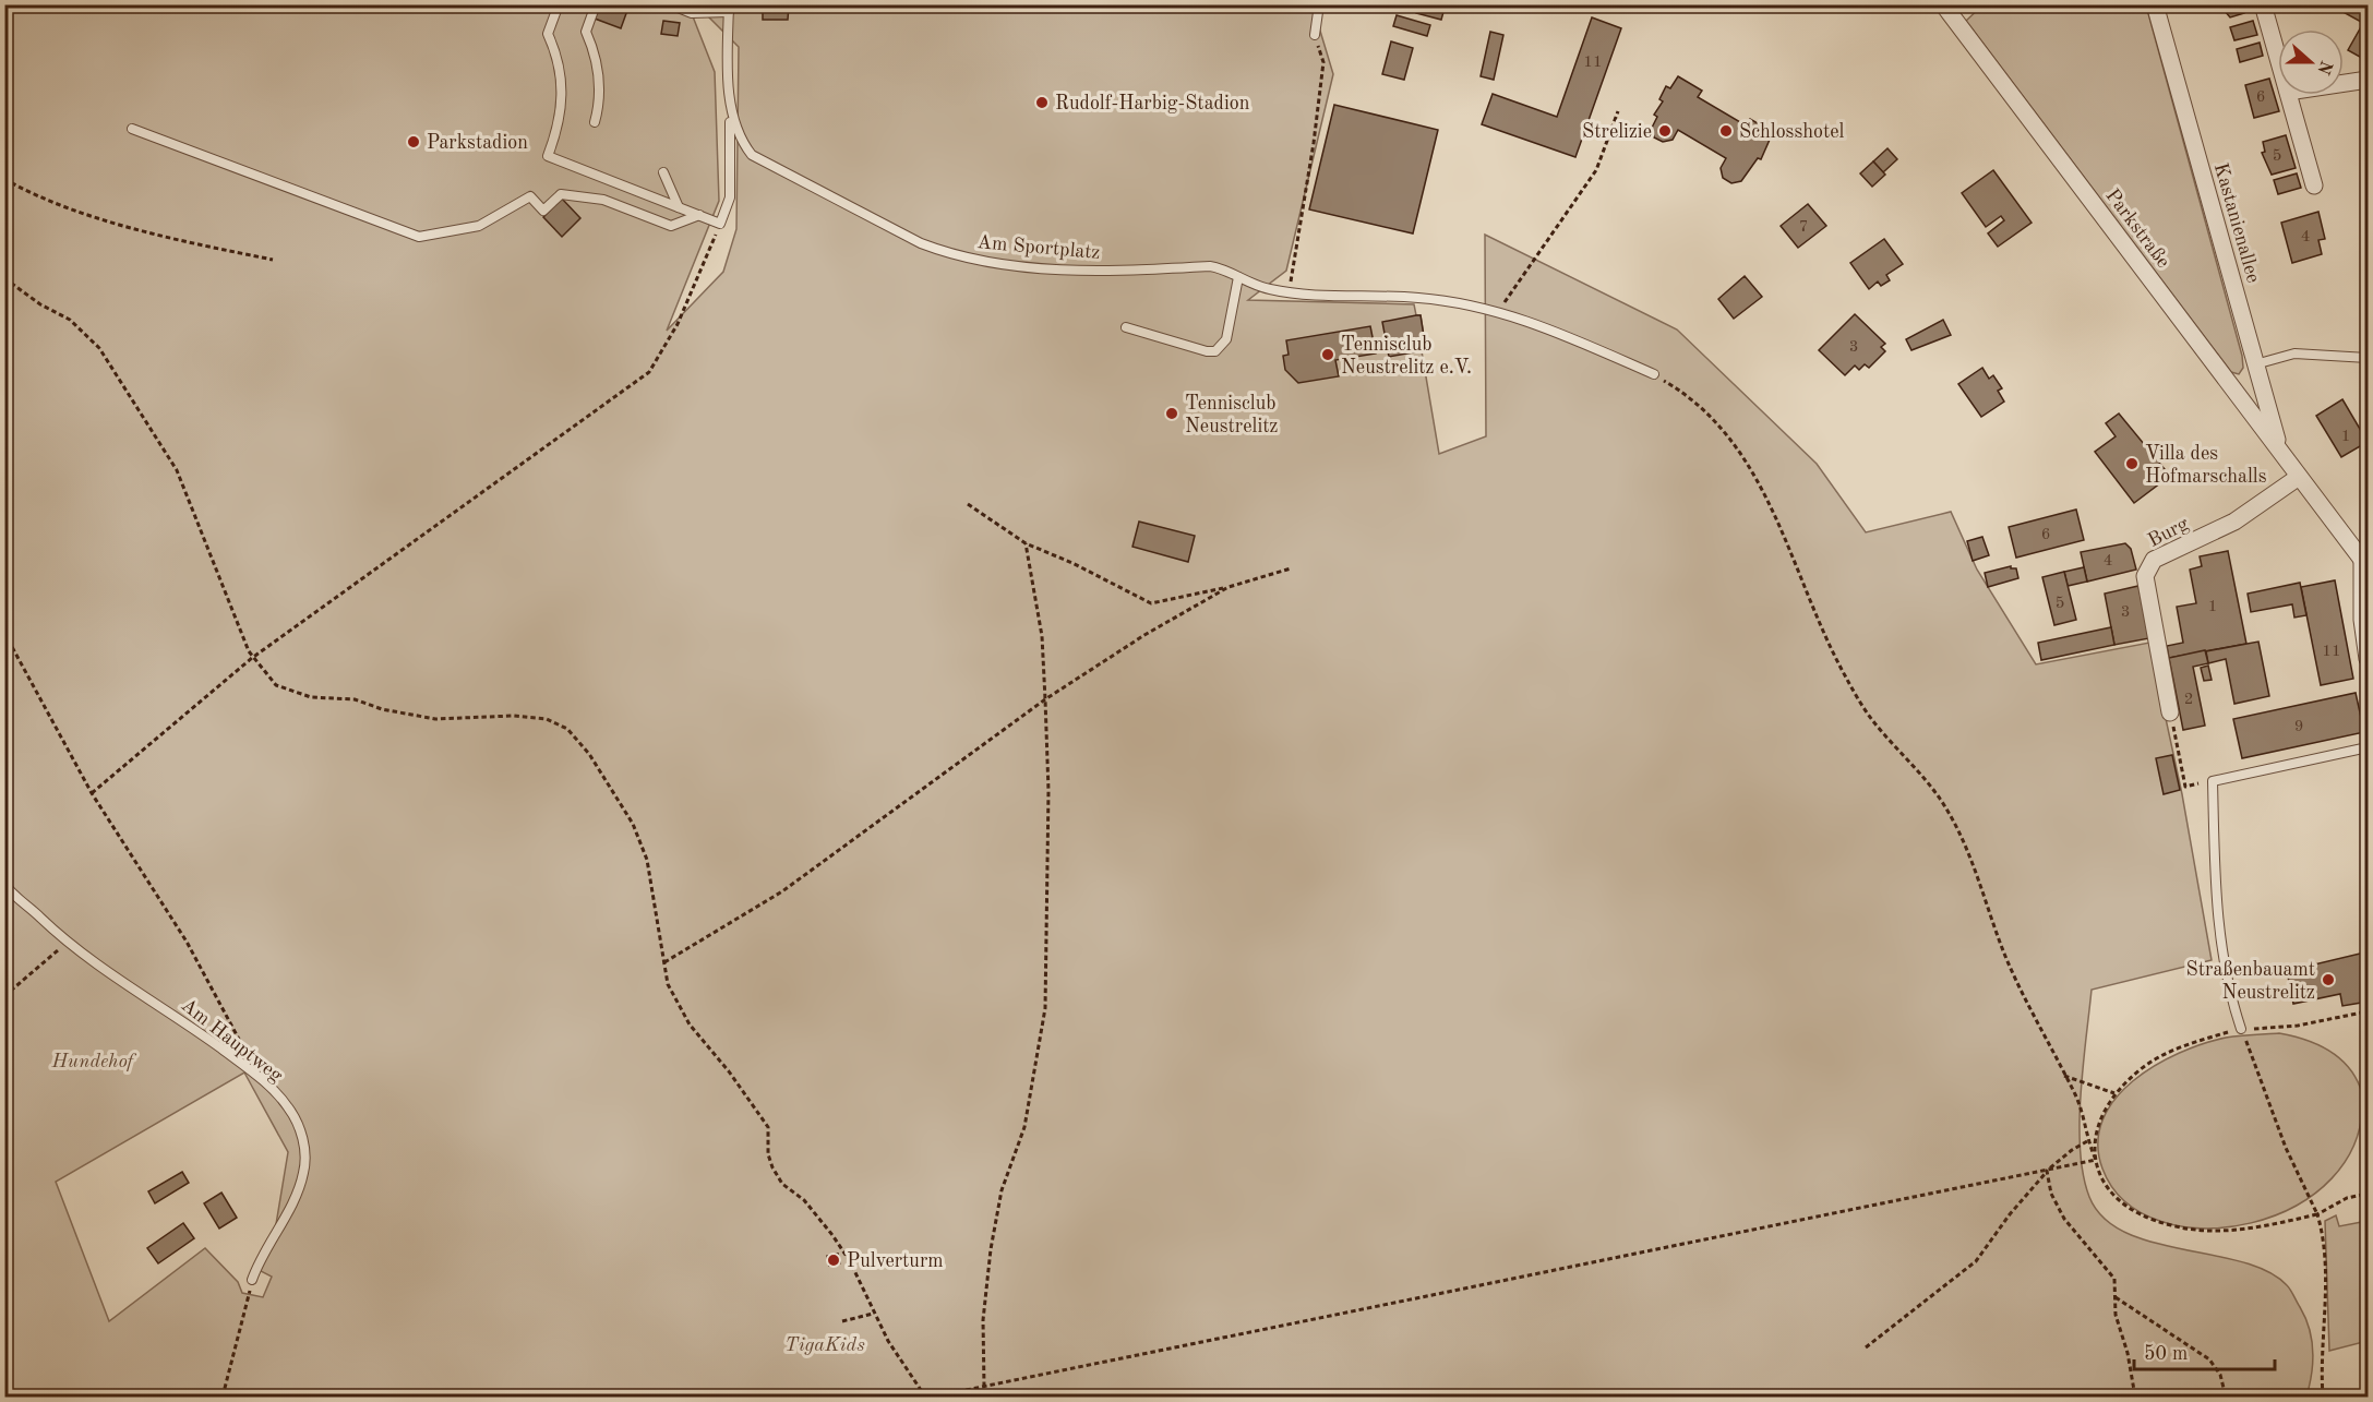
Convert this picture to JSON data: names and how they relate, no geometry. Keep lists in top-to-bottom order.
{
  "streets": {
    "street": ["Kastanienallee", "Parkstraße", "Burg"],
    "lane": ["Am Sportplatz", "Am Hauptweg"]
  },
  "crossings": [
    ["Kastanienallee", "Parkstraße"],
    ["Parkstraße", "Burg"]
  ],
  "parks": ["Hundehof", "TigaKids"],
  "places": [
    "Rudolf-Harbig-Stadion",
    "Strelizie",
    "Schlosshotel",
    "Parkstadion",
    "Tennisclub Neustrelitz e.V.",
    "Tennisclub Neustrelitz",
    "Villa des Hofmarschalls",
    "Straßenbauamt Neustrelitz",
    "Pulverturm"
  ],
  "house_numbers": [
    "11",
    "6",
    "5",
    "7",
    "4",
    "3",
    "1",
    "6",
    "4",
    "5",
    "1",
    "3",
    "11",
    "2",
    "9"
  ],
  "scale_bar": "50 m",
  "north": "right"
}
